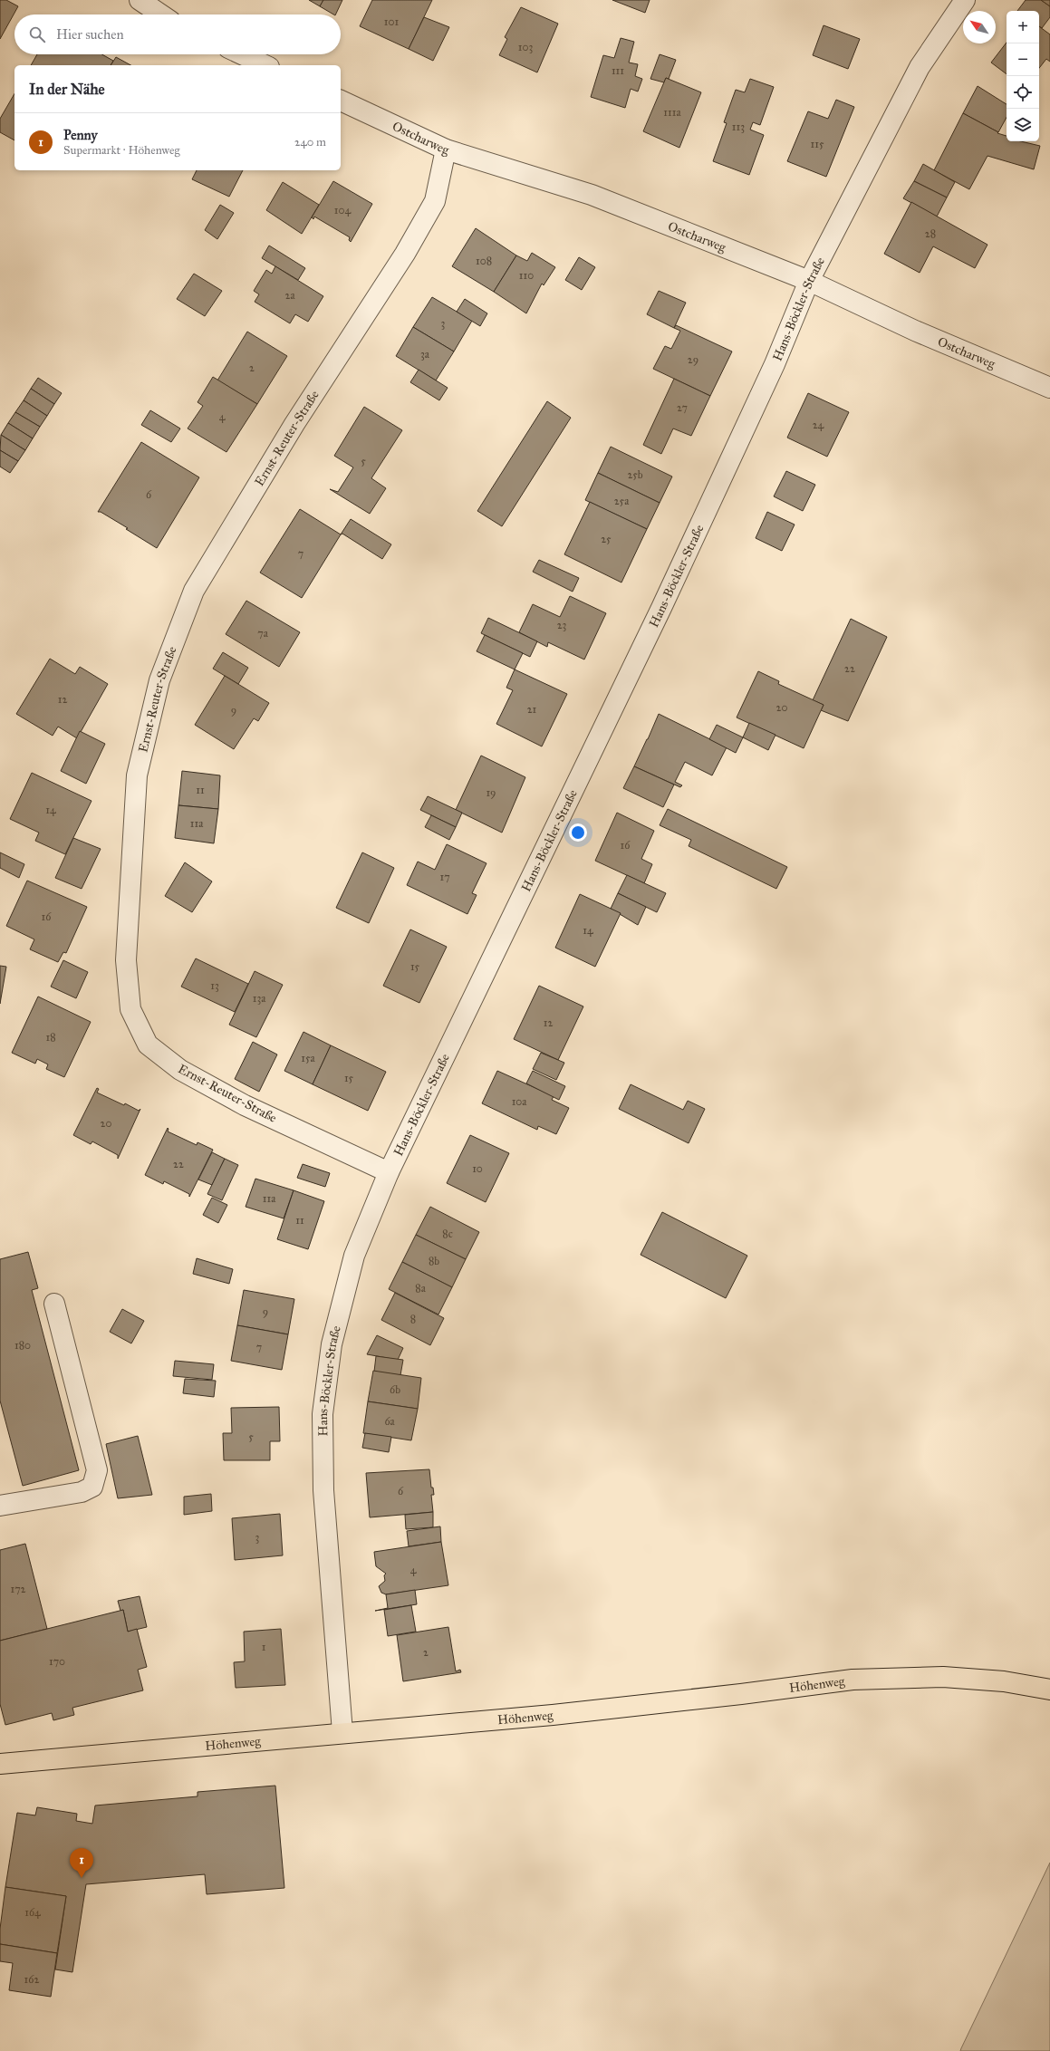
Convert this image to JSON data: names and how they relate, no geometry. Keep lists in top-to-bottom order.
{
  "streets": {
    "main road": ["Höhenweg"],
    "street": ["Ostcharweg", "Hans-Böckler-Straße", "Ernst-Reuter-Straße"]
  },
  "crossings": [
    ["Ostcharweg", "Hans-Böckler-Straße"],
    ["Ostcharweg", "Ernst-Reuter-Straße"],
    ["Hans-Böckler-Straße", "Ernst-Reuter-Straße"],
    ["Hans-Böckler-Straße", "Höhenweg"]
  ],
  "house_numbers": [
    "101",
    "103",
    "111",
    "111a",
    "113",
    "115",
    "104",
    "28",
    "108",
    "110",
    "2a",
    "3",
    "3a",
    "29",
    "2",
    "27",
    "4",
    "24",
    "5",
    "25b",
    "6",
    "25a",
    "25",
    "7",
    "23",
    "7a",
    "22",
    "12",
    "20",
    "21",
    "9",
    "11",
    "19",
    "14",
    "11a",
    "16",
    "17",
    "16",
    "14",
    "15",
    "13",
    "13a",
    "12",
    "18",
    "15a",
    "15",
    "10a",
    "20",
    "22",
    "10",
    "11a",
    "11",
    "8c",
    "8b",
    "8a",
    "9",
    "8",
    "180",
    "7",
    "6b",
    "6a",
    "5",
    "6",
    "3",
    "4",
    "172",
    "1",
    "2",
    "170",
    "164",
    "162"
  ],
  "north": "top left",
  "page": {
    "map_buttons": ["+", "−"],
    "search": "Hier suchen",
    "heading": "In der Nähe",
    "list": [
      {
        "mark": "1",
        "name": "Penny",
        "note": "Supermarkt · Höhenweg",
        "value": "240 m"
      }
    ],
    "pins": "1"
  }
}
